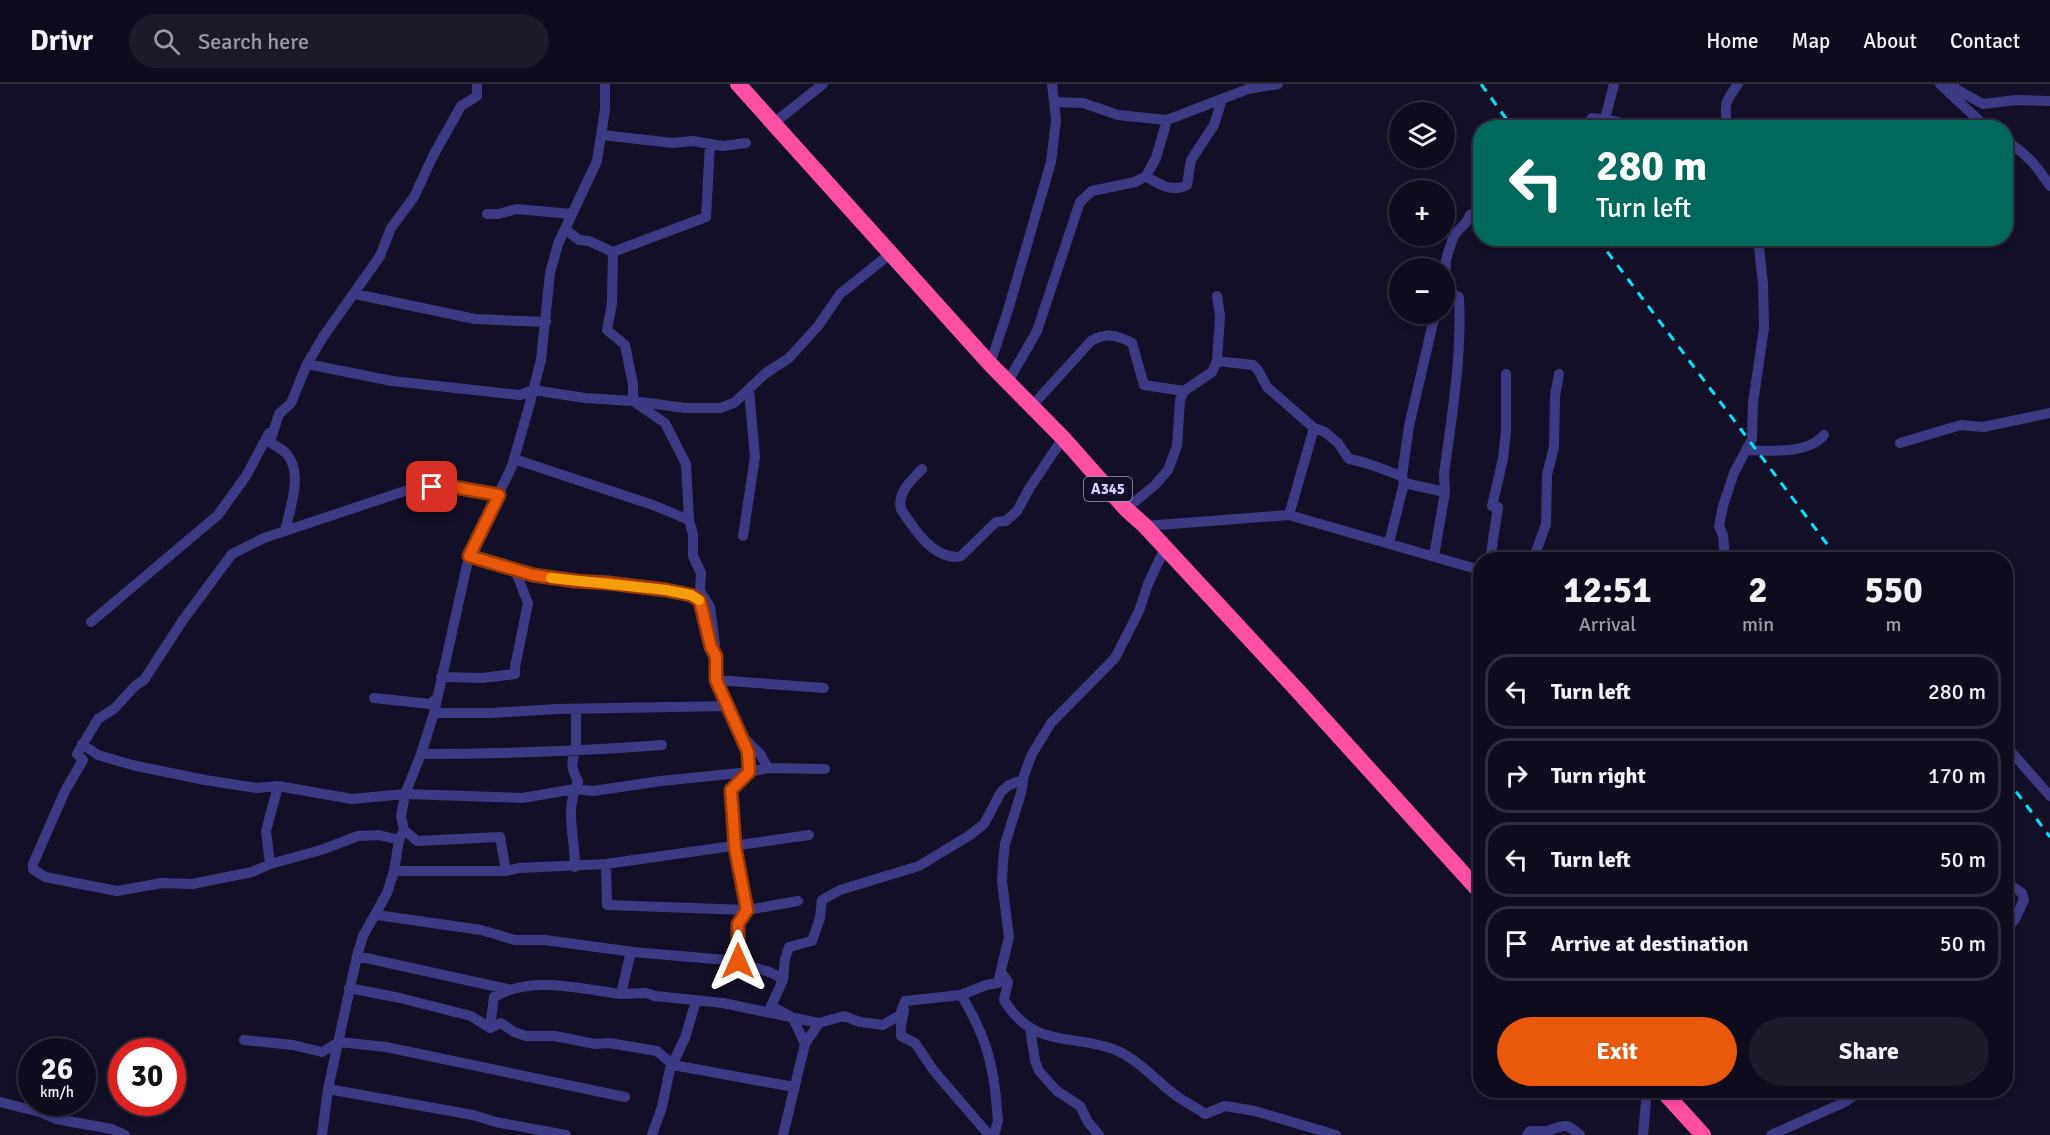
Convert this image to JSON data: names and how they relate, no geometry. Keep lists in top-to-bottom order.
{
  "streets": {
    "highway": ["A345"]
  },
  "page": {
    "header": "Drivr",
    "search": "Search here",
    "nav": [
      "Home",
      "Map",
      "About",
      "Contact"
    ],
    "map_buttons": ["+", "−"],
    "turn": ["280 m", "Turn left"],
    "eta": [
      "12:51",
      "Arrival",
      "2",
      "min",
      "550",
      "m"
    ],
    "list": [
      {
        "name": "Turn left",
        "value": "280 m"
      },
      {
        "name": "Turn right",
        "value": "170 m"
      },
      {
        "name": "Turn left",
        "value": "50 m"
      },
      {
        "name": "Arrive at destination",
        "value": "50 m"
      }
    ],
    "buttons": ["Exit", "Share"],
    "speed": "26 km/h",
    "limit": "30"
  }
}
